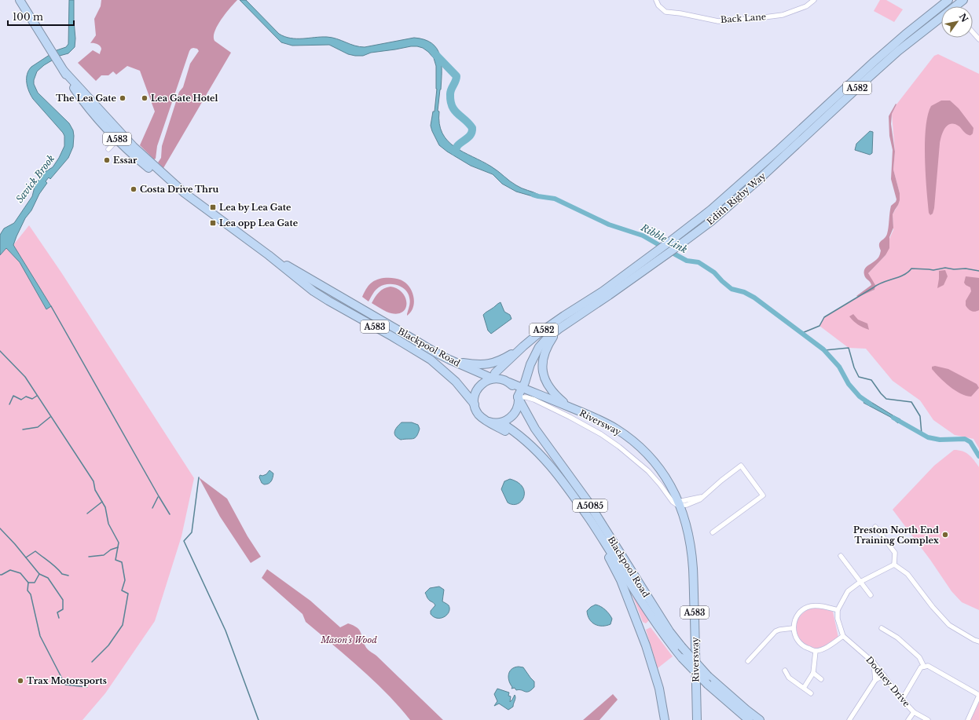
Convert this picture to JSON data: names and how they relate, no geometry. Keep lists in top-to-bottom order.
{
  "streets": {
    "highway": [
      "A582",
      "A583",
      "Edith Rigby Way",
      "Blackpool Road",
      "Riversway",
      "A5085"
    ],
    "street": ["Back Lane", "Dodney Drive"]
  },
  "crossings": [
    ["Edith Rigby Way", "Blackpool Road"],
    ["Edith Rigby Way", "Riversway"],
    ["Blackpool Road", "Riversway"]
  ],
  "water": ["Savick Brook", "Ribble Link"],
  "parks": ["Mason's Wood"],
  "places": {
    "other": [
      "The Lea Gate",
      "Lea Gate Hotel",
      "Essar",
      "Costa Drive Thru",
      "Preston North End Training Complex",
      "Trax Motorsports"
    ],
    "transit": ["Lea by Lea Gate", "Lea opp Lea Gate"]
  },
  "scale_bar": "100 m",
  "north": "top right"
}
